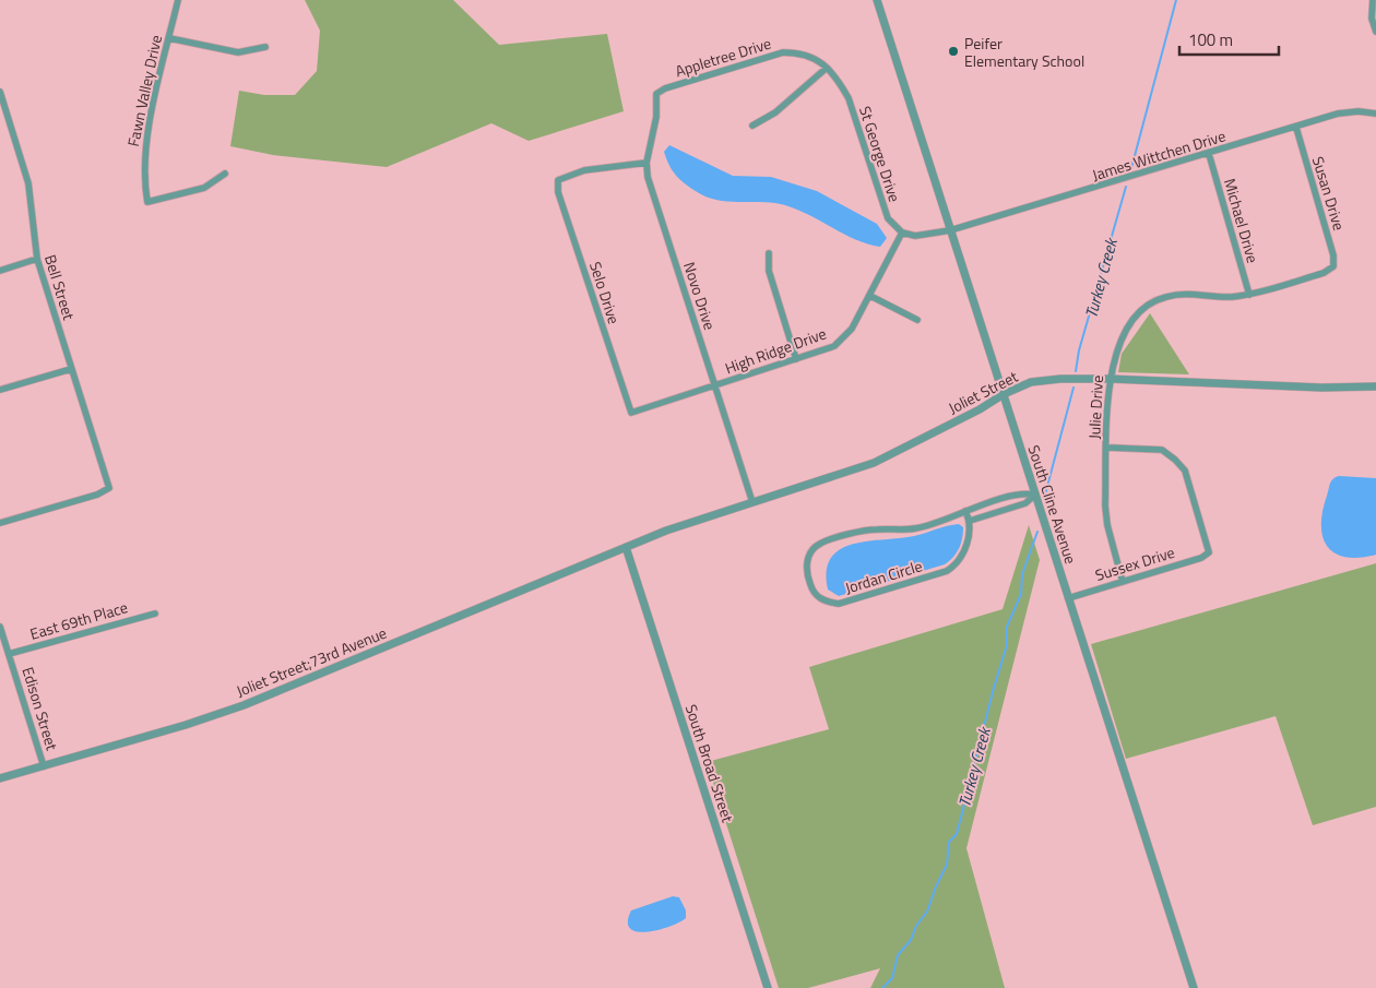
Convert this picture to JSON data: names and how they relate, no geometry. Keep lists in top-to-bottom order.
{
  "streets": {
    "street": [
      "Appletree Drive",
      "Fawn Valley Drive",
      "St George Drive",
      "James Wittchen Drive",
      "Susan Drive",
      "Michael Drive",
      "Bell Street",
      "Selo Drive",
      "Novo Drive",
      "High Ridge Drive",
      "Joliet Street",
      "Julie Drive",
      "South Cline Avenue",
      "Sussex Drive",
      "Jordan Circle",
      "East 69th Place",
      "Joliet Street;73rd Avenue",
      "Edison Street",
      "South Broad Street"
    ]
  },
  "crossings": [
    ["Appletree Drive", "St George Drive"],
    ["Appletree Drive", "Novo Drive"],
    ["St George Drive", "High Ridge Drive"],
    ["James Wittchen Drive", "Susan Drive"],
    ["James Wittchen Drive", "Michael Drive"],
    ["James Wittchen Drive", "South Cline Avenue"],
    ["Susan Drive", "Julie Drive"],
    ["Michael Drive", "Julie Drive"],
    ["Selo Drive", "Novo Drive"],
    ["Selo Drive", "High Ridge Drive"],
    ["Novo Drive", "High Ridge Drive"],
    ["Novo Drive", "Joliet Street"],
    ["Joliet Street", "Julie Drive"],
    ["Joliet Street", "South Cline Avenue"],
    ["Joliet Street", "Joliet Street;73rd Avenue"],
    ["Joliet Street", "South Broad Street"],
    ["Julie Drive", "Sussex Drive"],
    ["South Cline Avenue", "Sussex Drive"],
    ["South Cline Avenue", "Jordan Circle"],
    ["East 69th Place", "Edison Street"],
    ["Joliet Street;73rd Avenue", "Edison Street"],
    ["Joliet Street;73rd Avenue", "South Broad Street"]
  ],
  "water": ["Turkey Creek"],
  "places": ["Peifer Elementary School"],
  "scale_bar": "100 m"
}
